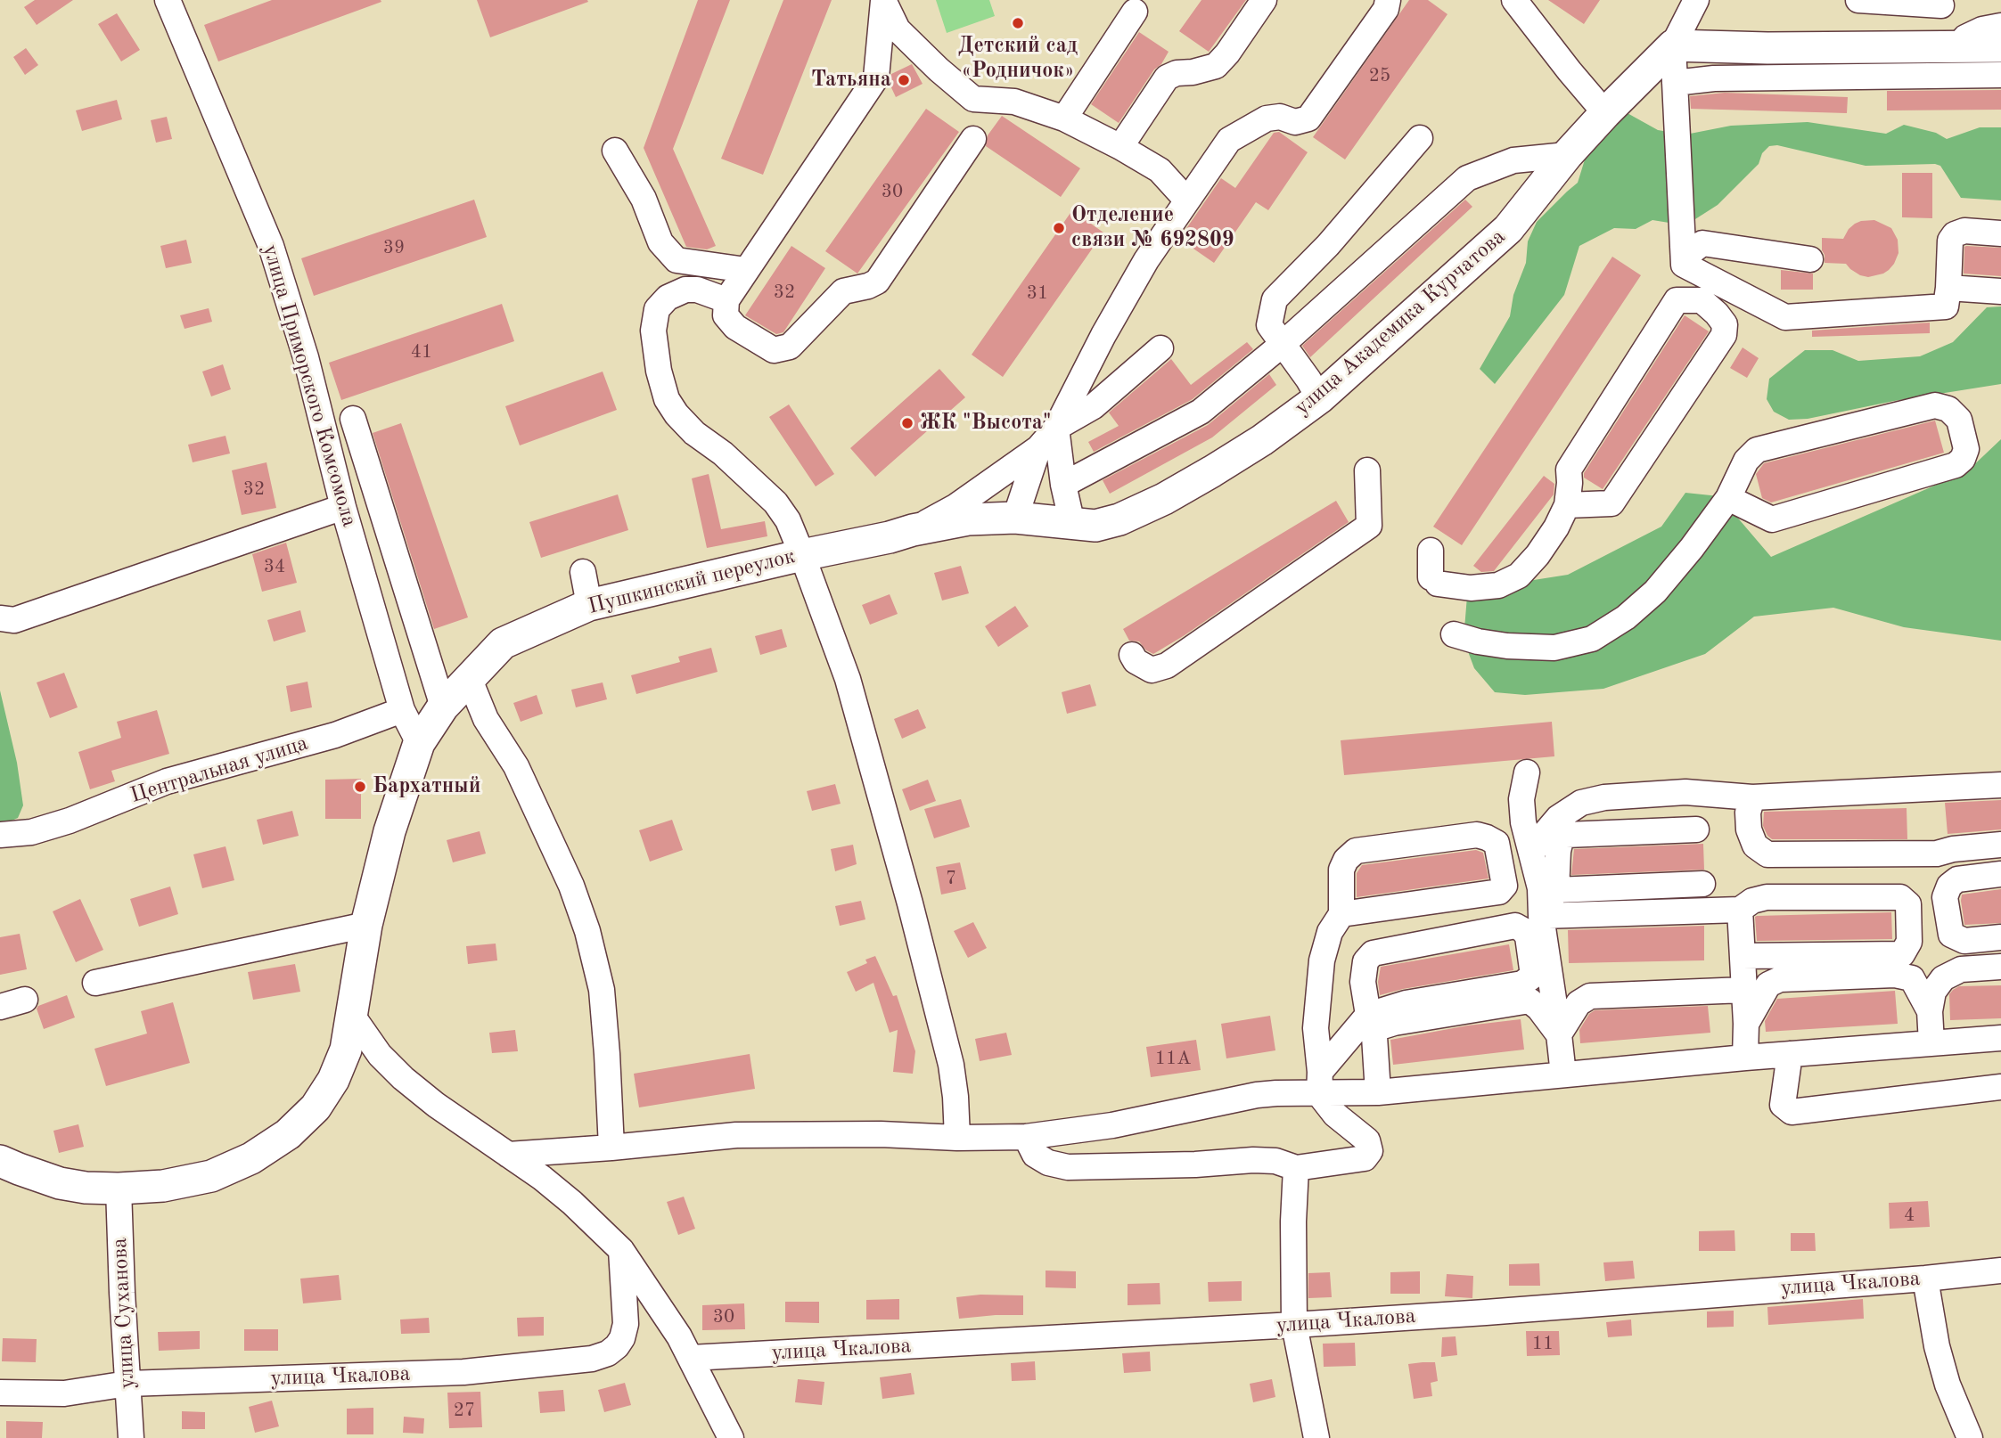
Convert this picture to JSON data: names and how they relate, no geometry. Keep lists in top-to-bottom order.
{
  "streets": {
    "main road": ["улица Академика Курчатова", "Пушкинский переулок"],
    "street": [
      "улица Приморского Комсомола",
      "Центральная улица",
      "улица Чкалова",
      "улица Суханова"
    ]
  },
  "crossings": [
    ["улица Академика Курчатова", "Пушкинский переулок"],
    ["улица Приморского Комсомола", "Пушкинский переулок"],
    ["улица Приморского Комсомола", "Центральная улица"],
    ["улица Чкалова", "улица Суханова"]
  ],
  "places": [
    "Детский сад «Родничок»",
    "Татьяна",
    "Отделение связи № 692809",
    "ЖК \"Высота\"",
    "Бархатный"
  ],
  "house_numbers": [
    "25",
    "30",
    "39",
    "32",
    "31",
    "41",
    "32",
    "34",
    "7",
    "11А",
    "4",
    "30",
    "11",
    "27"
  ]
}
